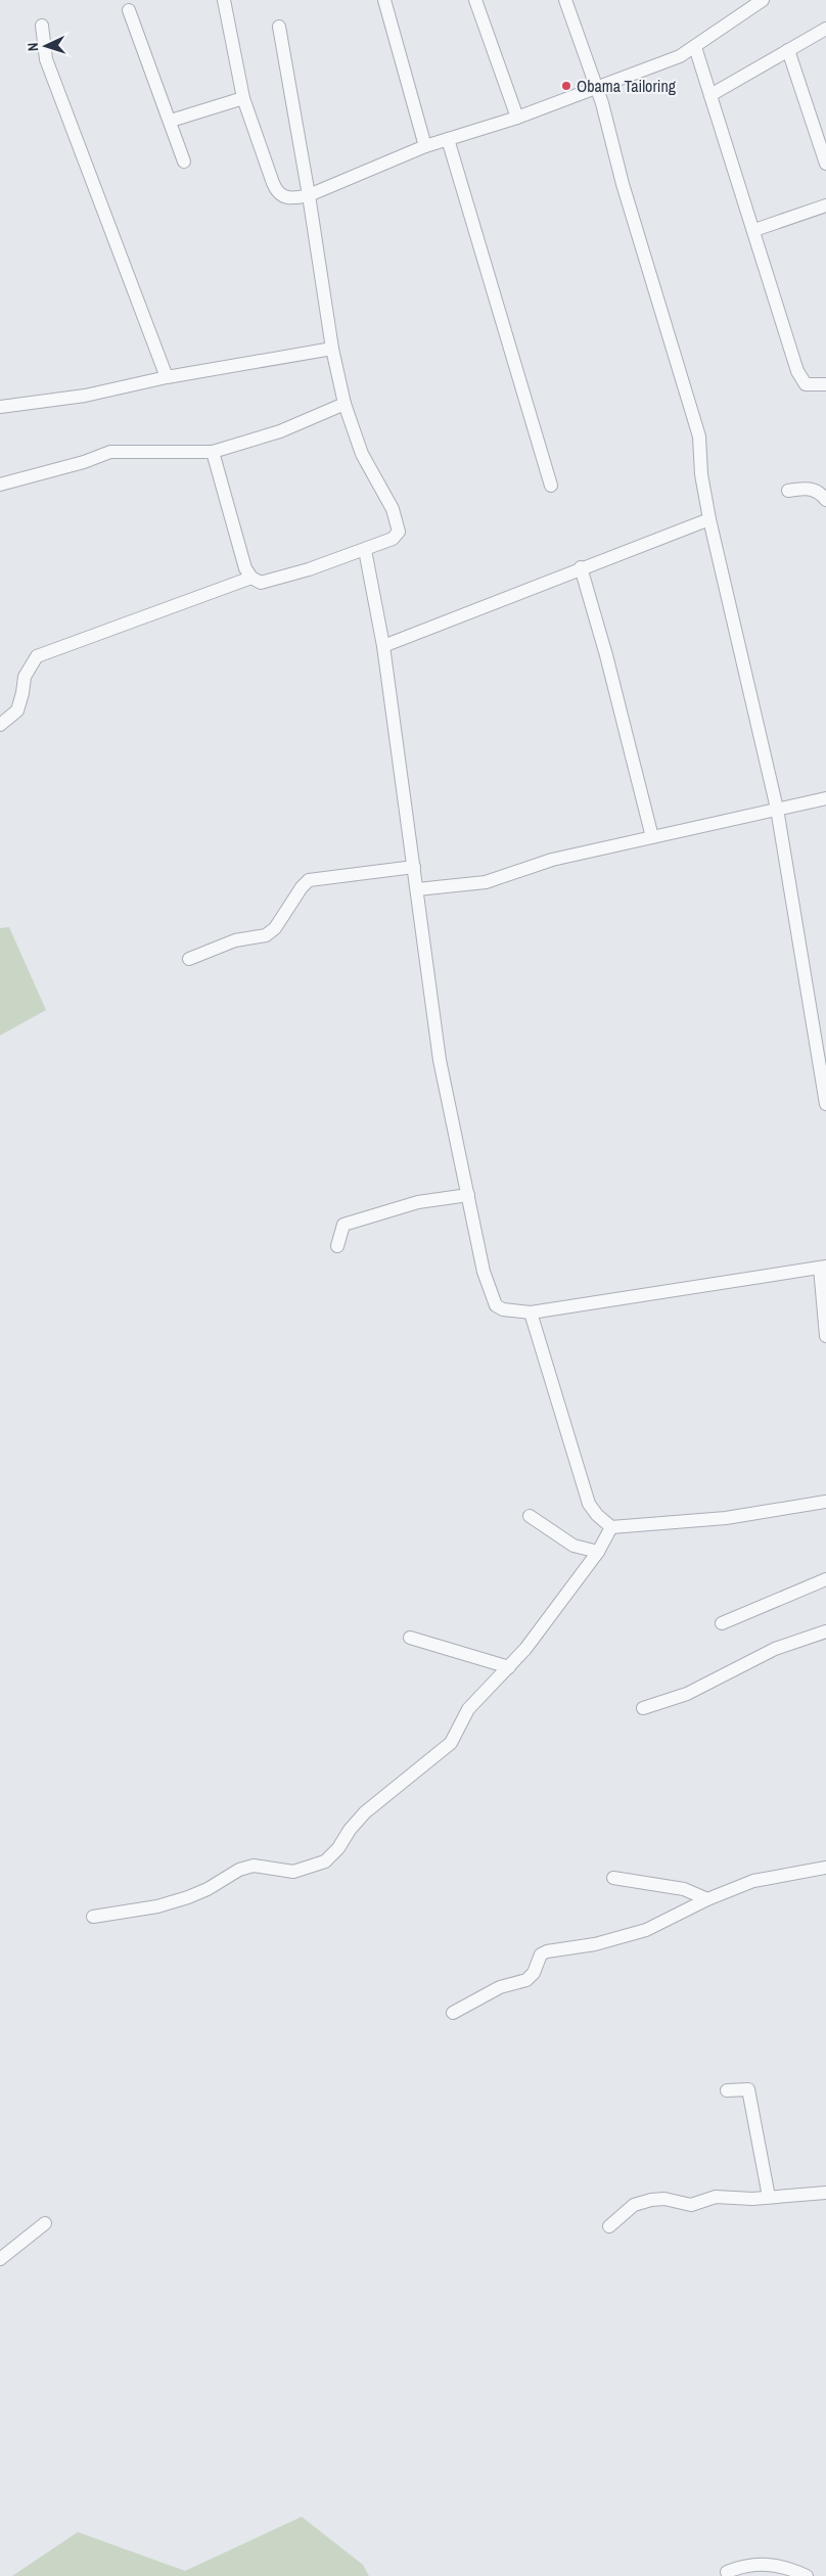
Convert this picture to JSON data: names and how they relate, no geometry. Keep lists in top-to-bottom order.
{
  "places": ["Obama Tailoring"],
  "north": "left"
}
